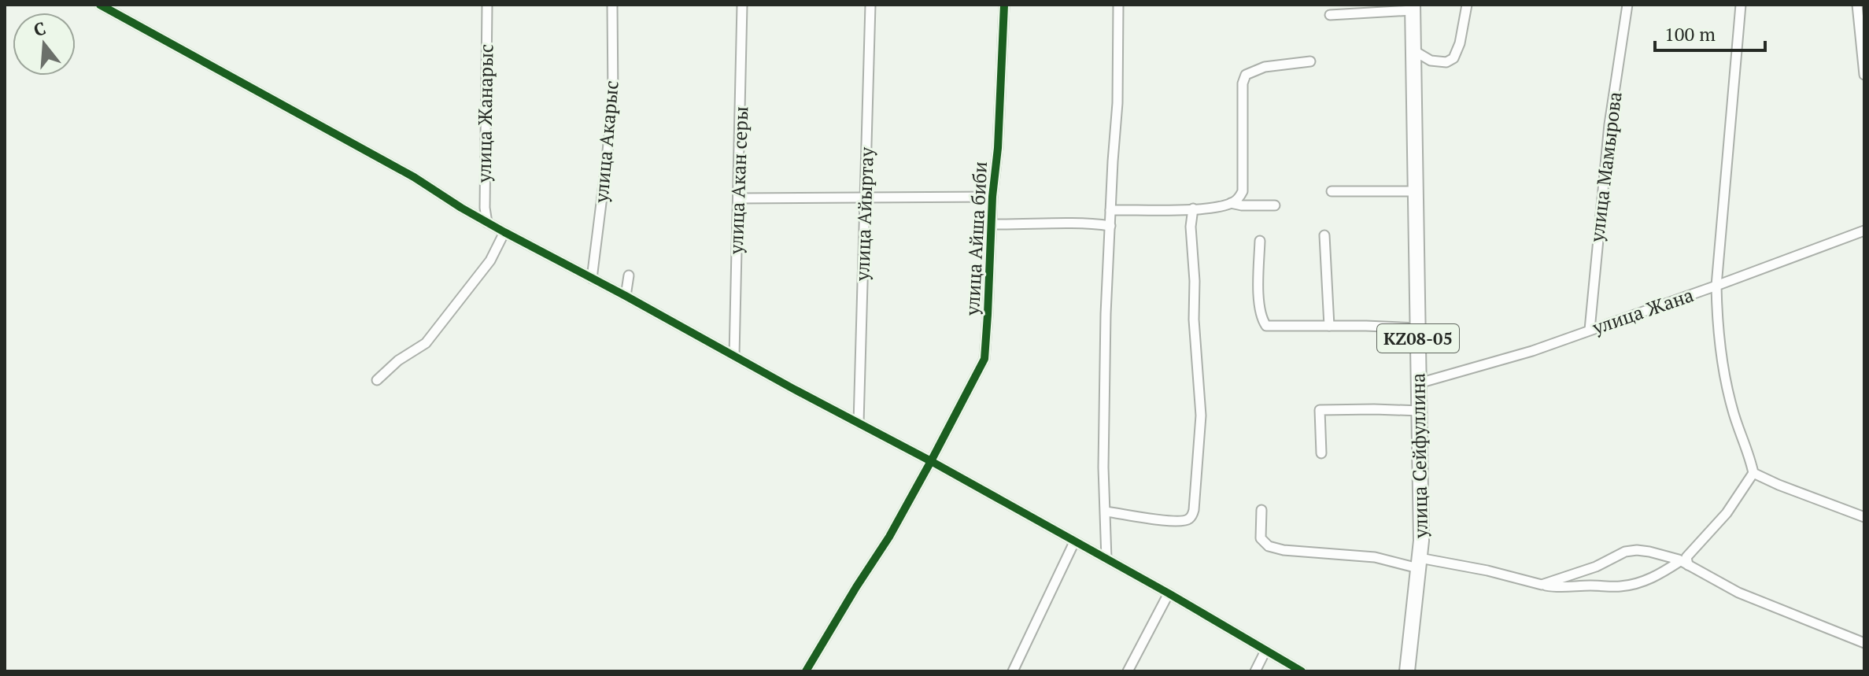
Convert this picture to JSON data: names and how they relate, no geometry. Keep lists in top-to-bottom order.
{
  "streets": {
    "main road": ["KZ08-05", "улица Сейфуллина"],
    "street": [
      "улица Жанарыс",
      "улица Акарыс",
      "улица Мамырова",
      "улица Акан серы",
      "улица Айыртау",
      "улица Айша биби",
      "улица Жана"
    ]
  },
  "crossings": [
    ["улица Мамырова", "улица Жана"],
    ["улица Жана", "улица Сейфуллина"]
  ],
  "scale_bar": "100 m",
  "north": "top"
}
